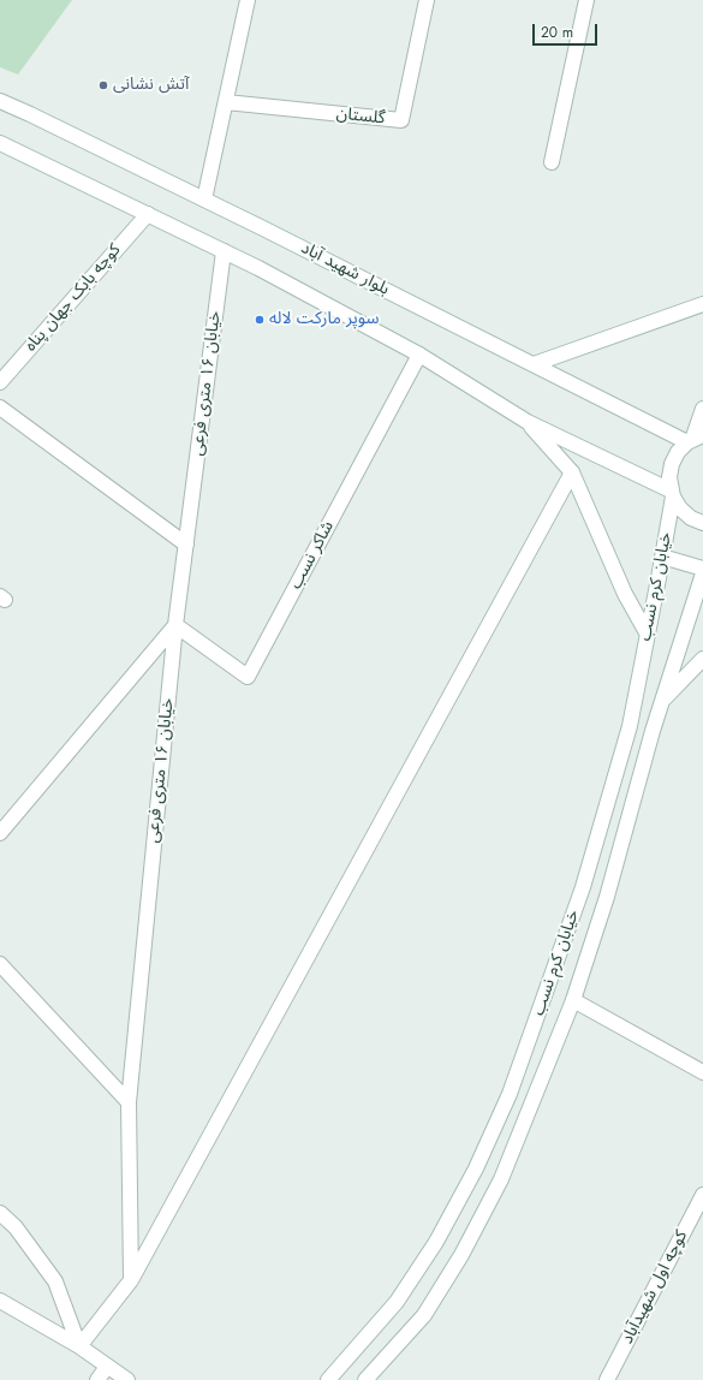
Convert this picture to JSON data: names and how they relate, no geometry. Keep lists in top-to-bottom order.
{
  "streets": {
    "street": [
      "گلستان",
      "بلوار شهید آباد",
      "کوچه بابک جهان پناه",
      "خیابان ۱۶ متری فرعی",
      "شاکر نسب",
      "خیابان کرم نسب",
      "کوچه اول شهیدآباد"
    ]
  },
  "crossings": [
    ["بلوار شهید آباد", "خیابان کرم نسب"],
    ["خیابان ۱۶ متری فرعی", "شاکر نسب"]
  ],
  "places": ["آتش نشانی", "سوپر مارکت لاله"],
  "scale_bar": "20 m"
}
